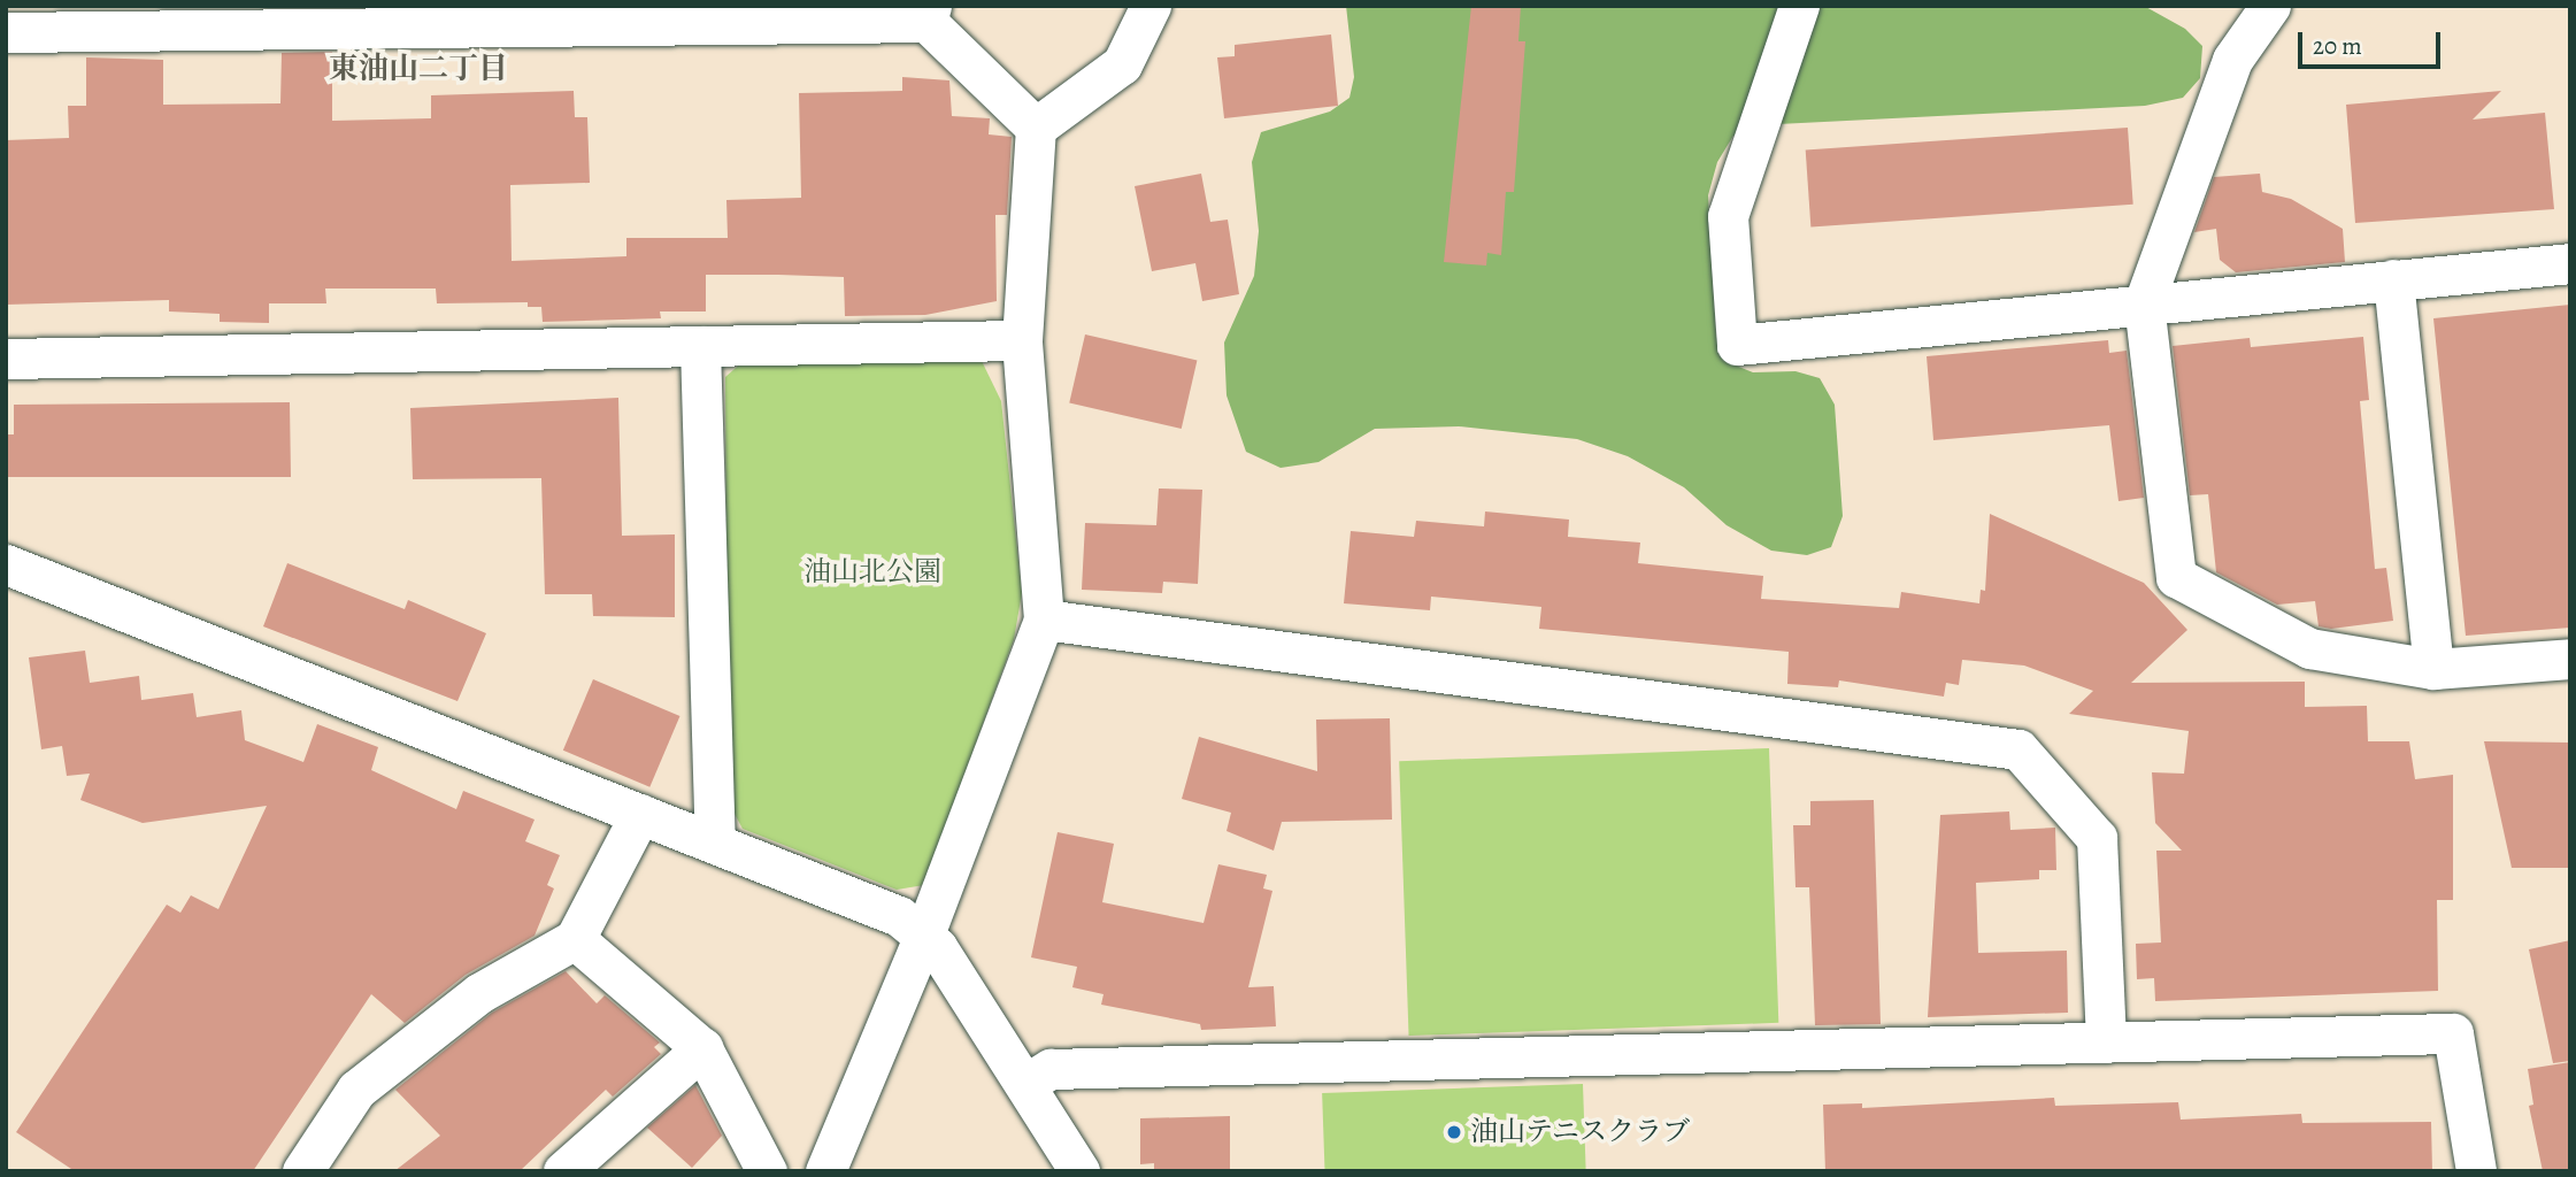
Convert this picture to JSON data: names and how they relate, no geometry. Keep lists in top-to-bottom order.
{
  "districts": ["東油山二丁目"],
  "parks": ["油山北公園"],
  "places": ["油山テニスクラブ"],
  "scale_bar": "20 m"
}
